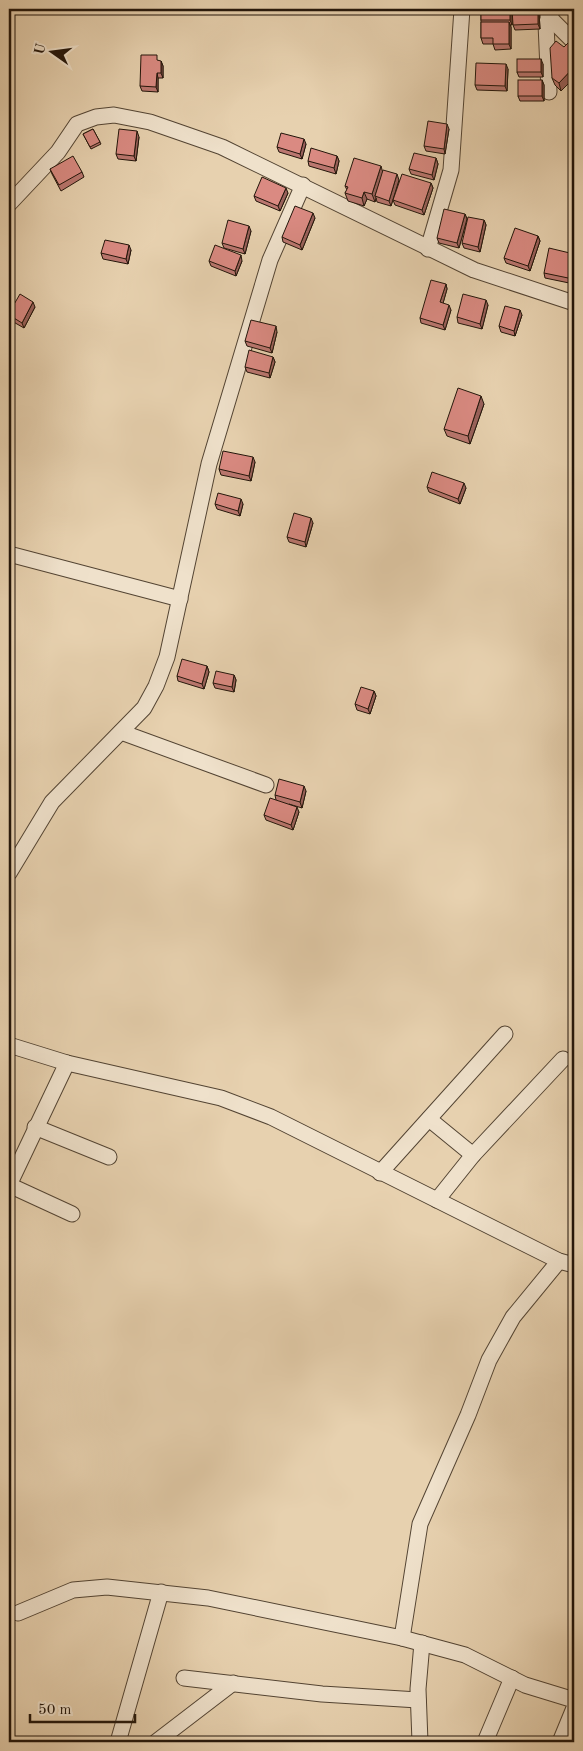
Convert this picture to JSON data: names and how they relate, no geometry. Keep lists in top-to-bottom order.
{
  "scale_bar": "50 m",
  "north": "left"
}
